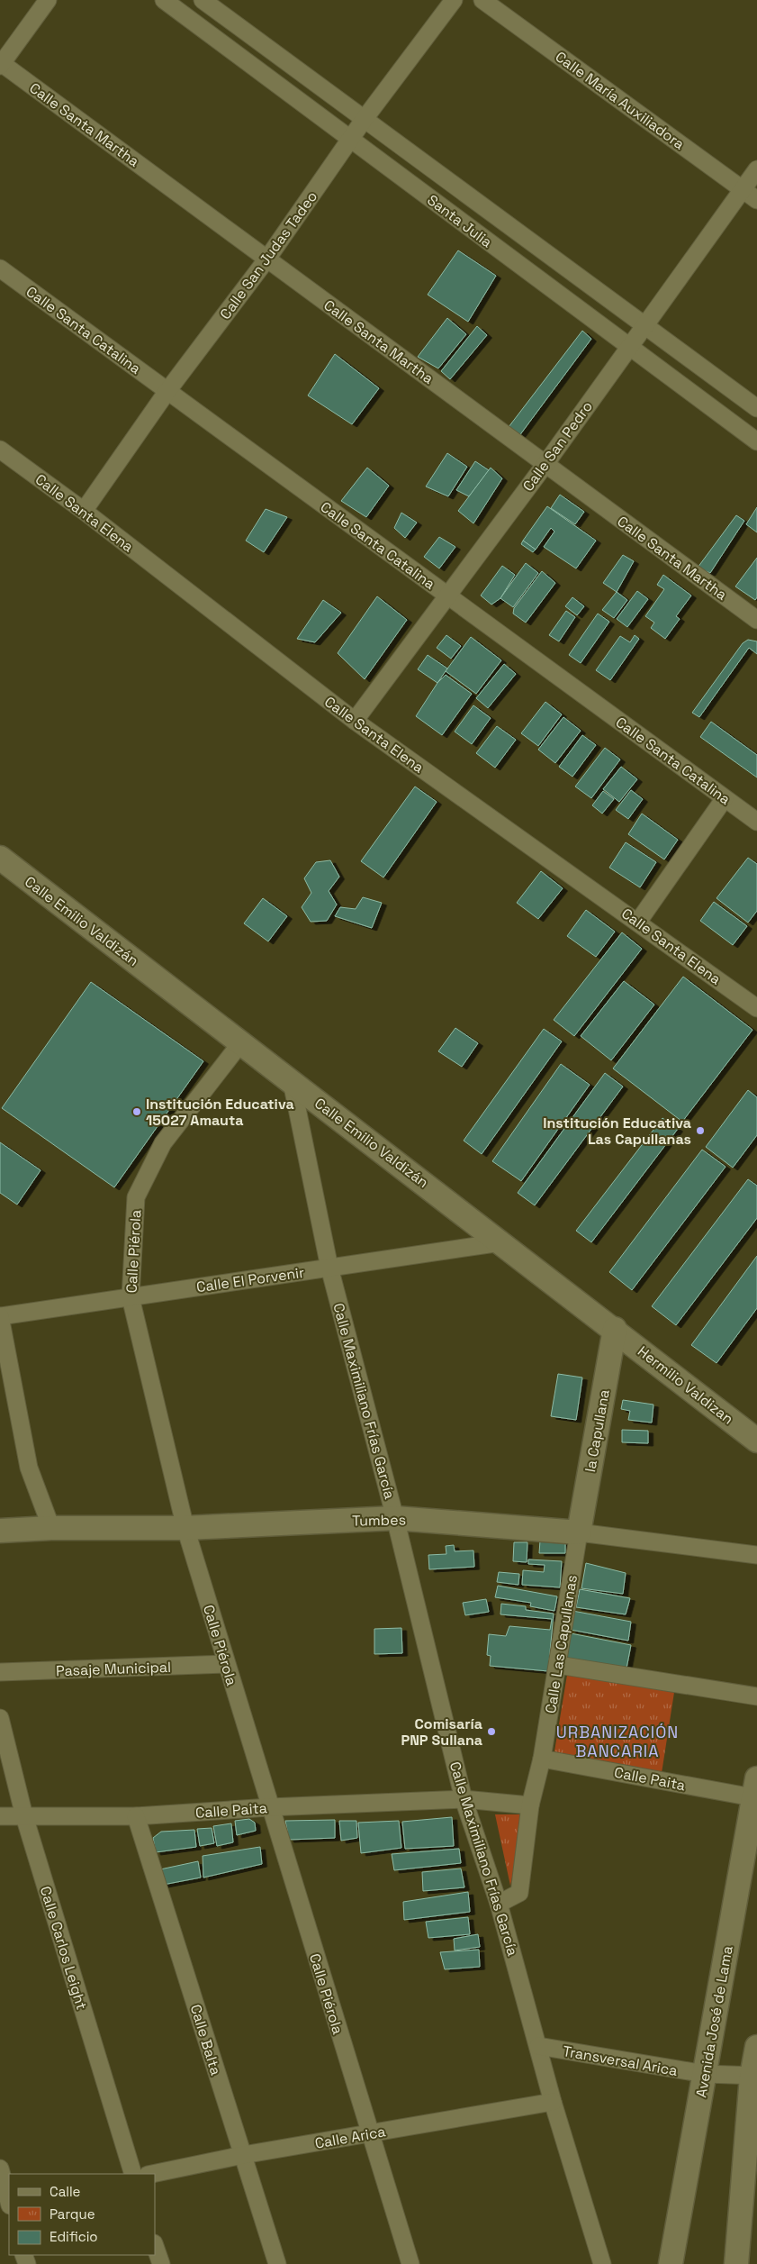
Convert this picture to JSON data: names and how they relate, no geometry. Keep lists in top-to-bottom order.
{
  "streets": {
    "street": [
      "Calle María Auxiliadora",
      "Calle Santa Martha",
      "Santa Julia",
      "Calle San Judas Tadeo",
      "Calle Santa Catalina",
      "Calle San Pedro",
      "Calle Santa Elena",
      "Calle Emilio Valdizán",
      "Calle Piérola",
      "Calle El Porvenir",
      "Hermilio Valdizan",
      "Calle Maximiliano Frías García",
      "la Capullana",
      "Tumbes",
      "Calle Las Capullanas",
      "Pasaje Municipal",
      "Calle Paita",
      "Calle Carlos Leight",
      "Avenida José de Lama",
      "Calle Balta",
      "Transversal Arica",
      "Calle Arica"
    ]
  },
  "crossings": [
    ["Calle María Auxiliadora", "Calle San Pedro"],
    ["Calle Santa Martha", "Calle San Judas Tadeo"],
    ["Calle Santa Martha", "Calle San Pedro"],
    ["Santa Julia", "Calle San Judas Tadeo"],
    ["Santa Julia", "Calle San Pedro"],
    ["Calle San Judas Tadeo", "Calle Santa Catalina"],
    ["Calle San Judas Tadeo", "Calle Santa Elena"],
    ["Calle Santa Catalina", "Calle San Pedro"],
    ["Calle San Pedro", "Calle Santa Elena"],
    ["Calle Emilio Valdizán", "Calle Piérola"],
    ["Calle Emilio Valdizán", "Calle El Porvenir"],
    ["Calle Emilio Valdizán", "Hermilio Valdizan"],
    ["Calle Emilio Valdizán", "Calle Maximiliano Frías García"],
    ["Calle Emilio Valdizán", "la Capullana"],
    ["Calle Piérola", "Calle El Porvenir"],
    ["Calle Piérola", "Tumbes"],
    ["Calle Piérola", "Pasaje Municipal"],
    ["Calle Piérola", "Calle Paita"],
    ["Calle Piérola", "Calle Arica"],
    ["Calle El Porvenir", "Calle Maximiliano Frías García"],
    ["Hermilio Valdizan", "la Capullana"],
    ["Calle Maximiliano Frías García", "Tumbes"],
    ["Calle Maximiliano Frías García", "Calle Las Capullanas"],
    ["Calle Maximiliano Frías García", "Calle Paita"],
    ["Calle Maximiliano Frías García", "Transversal Arica"],
    ["Calle Maximiliano Frías García", "Calle Arica"],
    ["la Capullana", "Tumbes"],
    ["la Capullana", "Calle Las Capullanas"],
    ["Tumbes", "Calle Las Capullanas"],
    ["Calle Las Capullanas", "Calle Paita"],
    ["Calle Paita", "Calle Carlos Leight"],
    ["Calle Paita", "Avenida José de Lama"],
    ["Calle Paita", "Calle Balta"],
    ["Avenida José de Lama", "Transversal Arica"],
    ["Calle Balta", "Calle Arica"]
  ],
  "districts": ["URBANIZACIÓN BANCARIA"],
  "places": ["Institución Educativa 15027 Amauta", "Institución Educativa Las Capullanas", "Comisaría PNP Sullana"],
  "legend": ["Calle", "Parque", "Edificio"]
}
